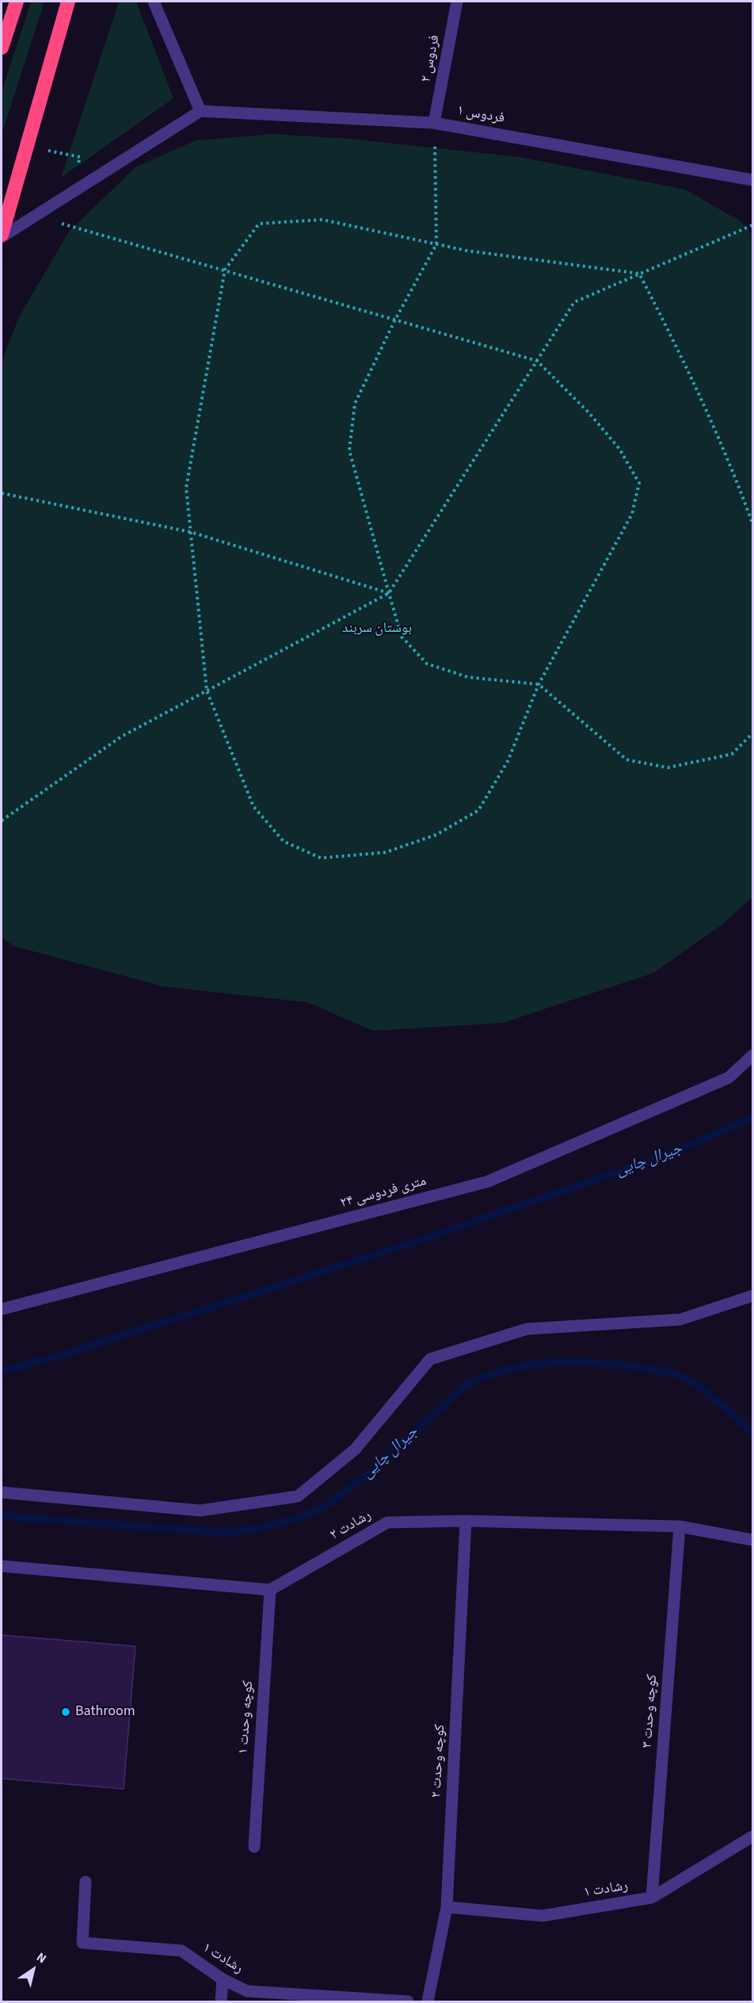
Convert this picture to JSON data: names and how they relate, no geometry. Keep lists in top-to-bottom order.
{
  "streets": {
    "street": [
      "فردوس ۲",
      "فردوس ۱",
      "۲۴ متری فردوسی",
      "رشادت ۲",
      "کوچه وحدت ۳",
      "کوچه وحدت ۱",
      "کوچه وحدت ۲",
      "رشادت ۱"
    ]
  },
  "crossings": [
    ["فردوس ۲", "فردوس ۱"],
    ["رشادت ۲", "کوچه وحدت ۳"],
    ["رشادت ۲", "کوچه وحدت ۱"],
    ["رشادت ۲", "کوچه وحدت ۲"],
    ["کوچه وحدت ۳", "رشادت ۱"],
    ["کوچه وحدت ۲", "رشادت ۱"]
  ],
  "water": ["جیرال چایی"],
  "parks": ["بوستان سربند"],
  "places": ["Bathroom"],
  "north": "top right"
}
